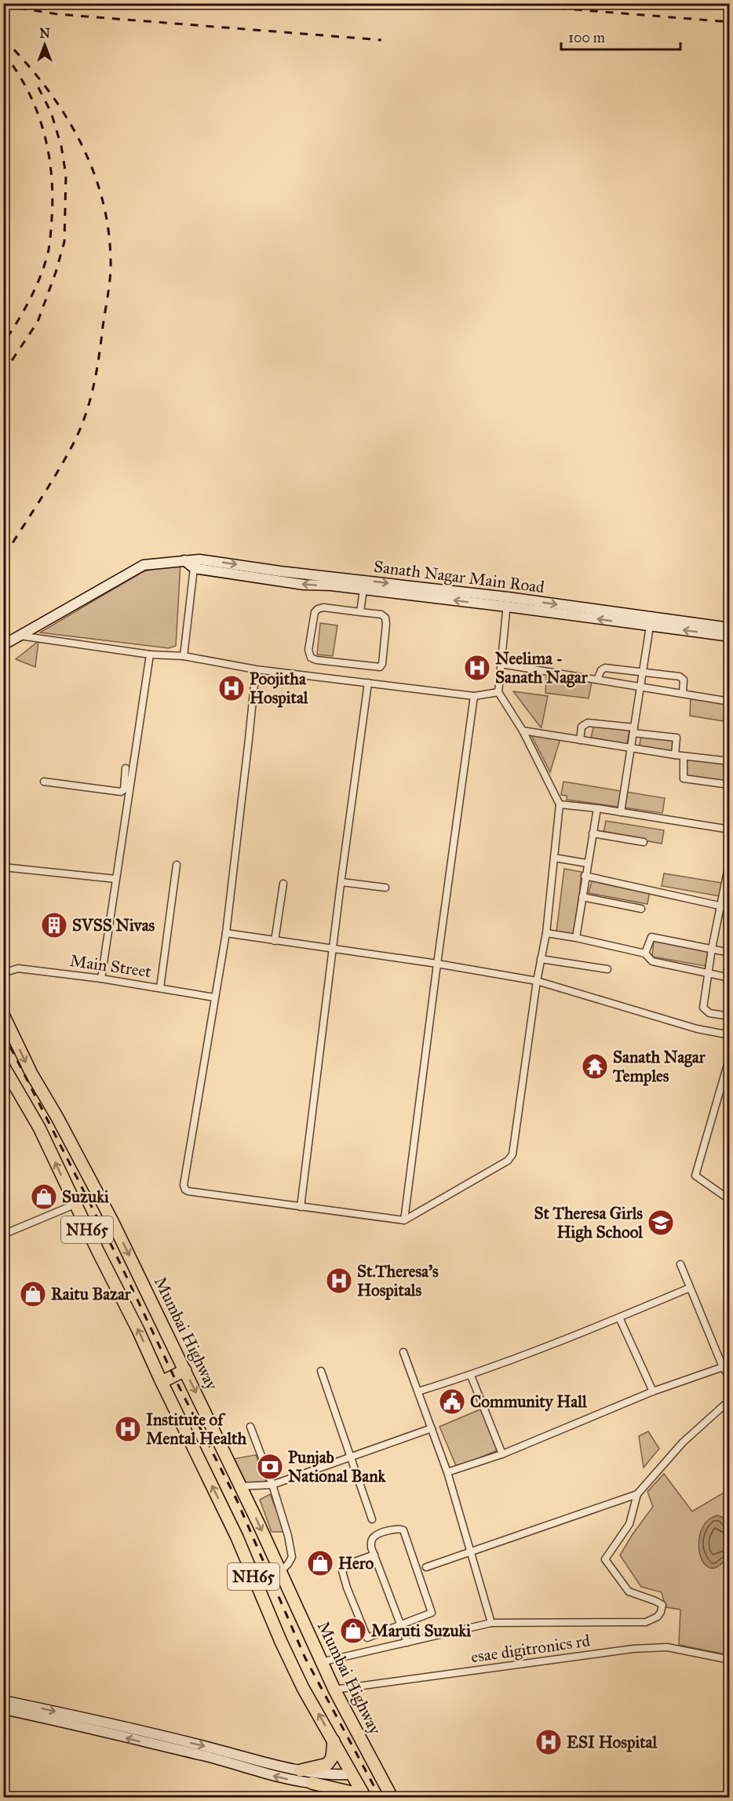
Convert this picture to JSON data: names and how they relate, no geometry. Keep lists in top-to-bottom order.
{
  "streets": {
    "highway": ["NH65", "Mumbai Highway"],
    "street": ["Sanath Nagar Main Road", "Main Street", "esae digitronics rd"]
  },
  "crossings": [
    ["Mumbai Highway", "esae digitronics rd"]
  ],
  "places": {
    "hospital": [
      "Neelima - Sanath Nagar",
      "Poojitha Hospital",
      "St.Theresa's Hospitals",
      "Institute of Mental Health",
      "ESI Hospital"
    ],
    "building": ["SVSS Nivas"],
    "temple": ["Sanath Nagar Temples"],
    "shop": [
      "Suzuki",
      "Raitu Bazar",
      "Hero",
      "Maruti Suzuki"
    ],
    "school or university": ["St Theresa Girls High School"],
    "public building": ["Community Hall"],
    "bank": ["Punjab National Bank"]
  },
  "scale_bar": "100 m",
  "north": "top"
}
